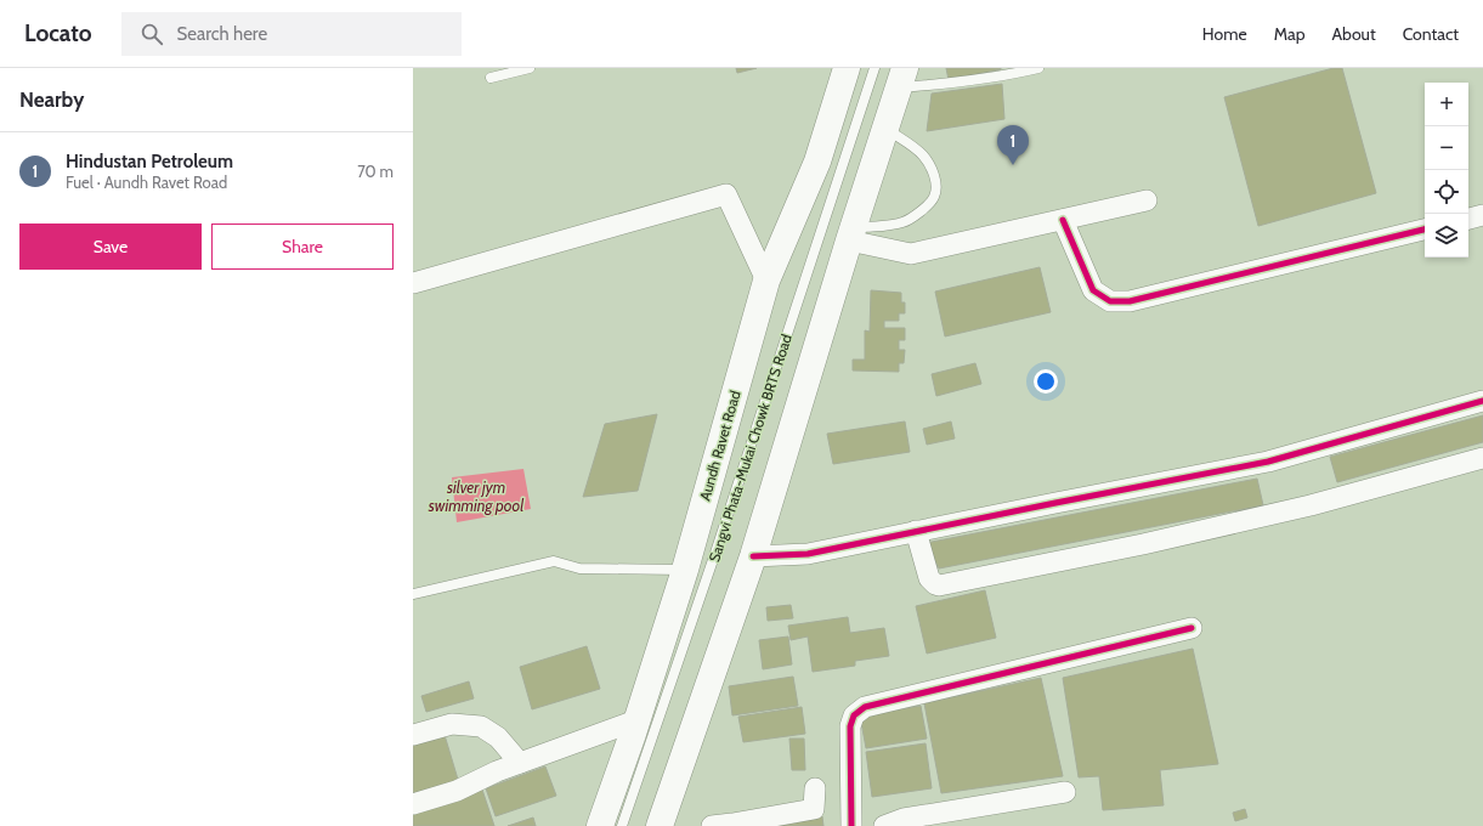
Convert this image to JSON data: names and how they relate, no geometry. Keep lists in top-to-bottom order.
{
  "streets": {
    "main road": ["Aundh Ravet Road"],
    "lane": ["Sangvi Phata-Mukai Chowk BRTS Road"]
  },
  "water": ["silver jym swimming pool"],
  "page": {
    "header": "Locato",
    "search": "Search here",
    "nav": [
      "Home",
      "Map",
      "About",
      "Contact"
    ],
    "heading": "Nearby",
    "map_buttons": ["+", "−"],
    "pins": "1",
    "list": [
      {
        "mark": "1",
        "name": "Hindustan Petroleum",
        "note": "Fuel · Aundh Ravet Road",
        "value": "70 m"
      }
    ],
    "buttons": ["Save", "Share"]
  }
}
